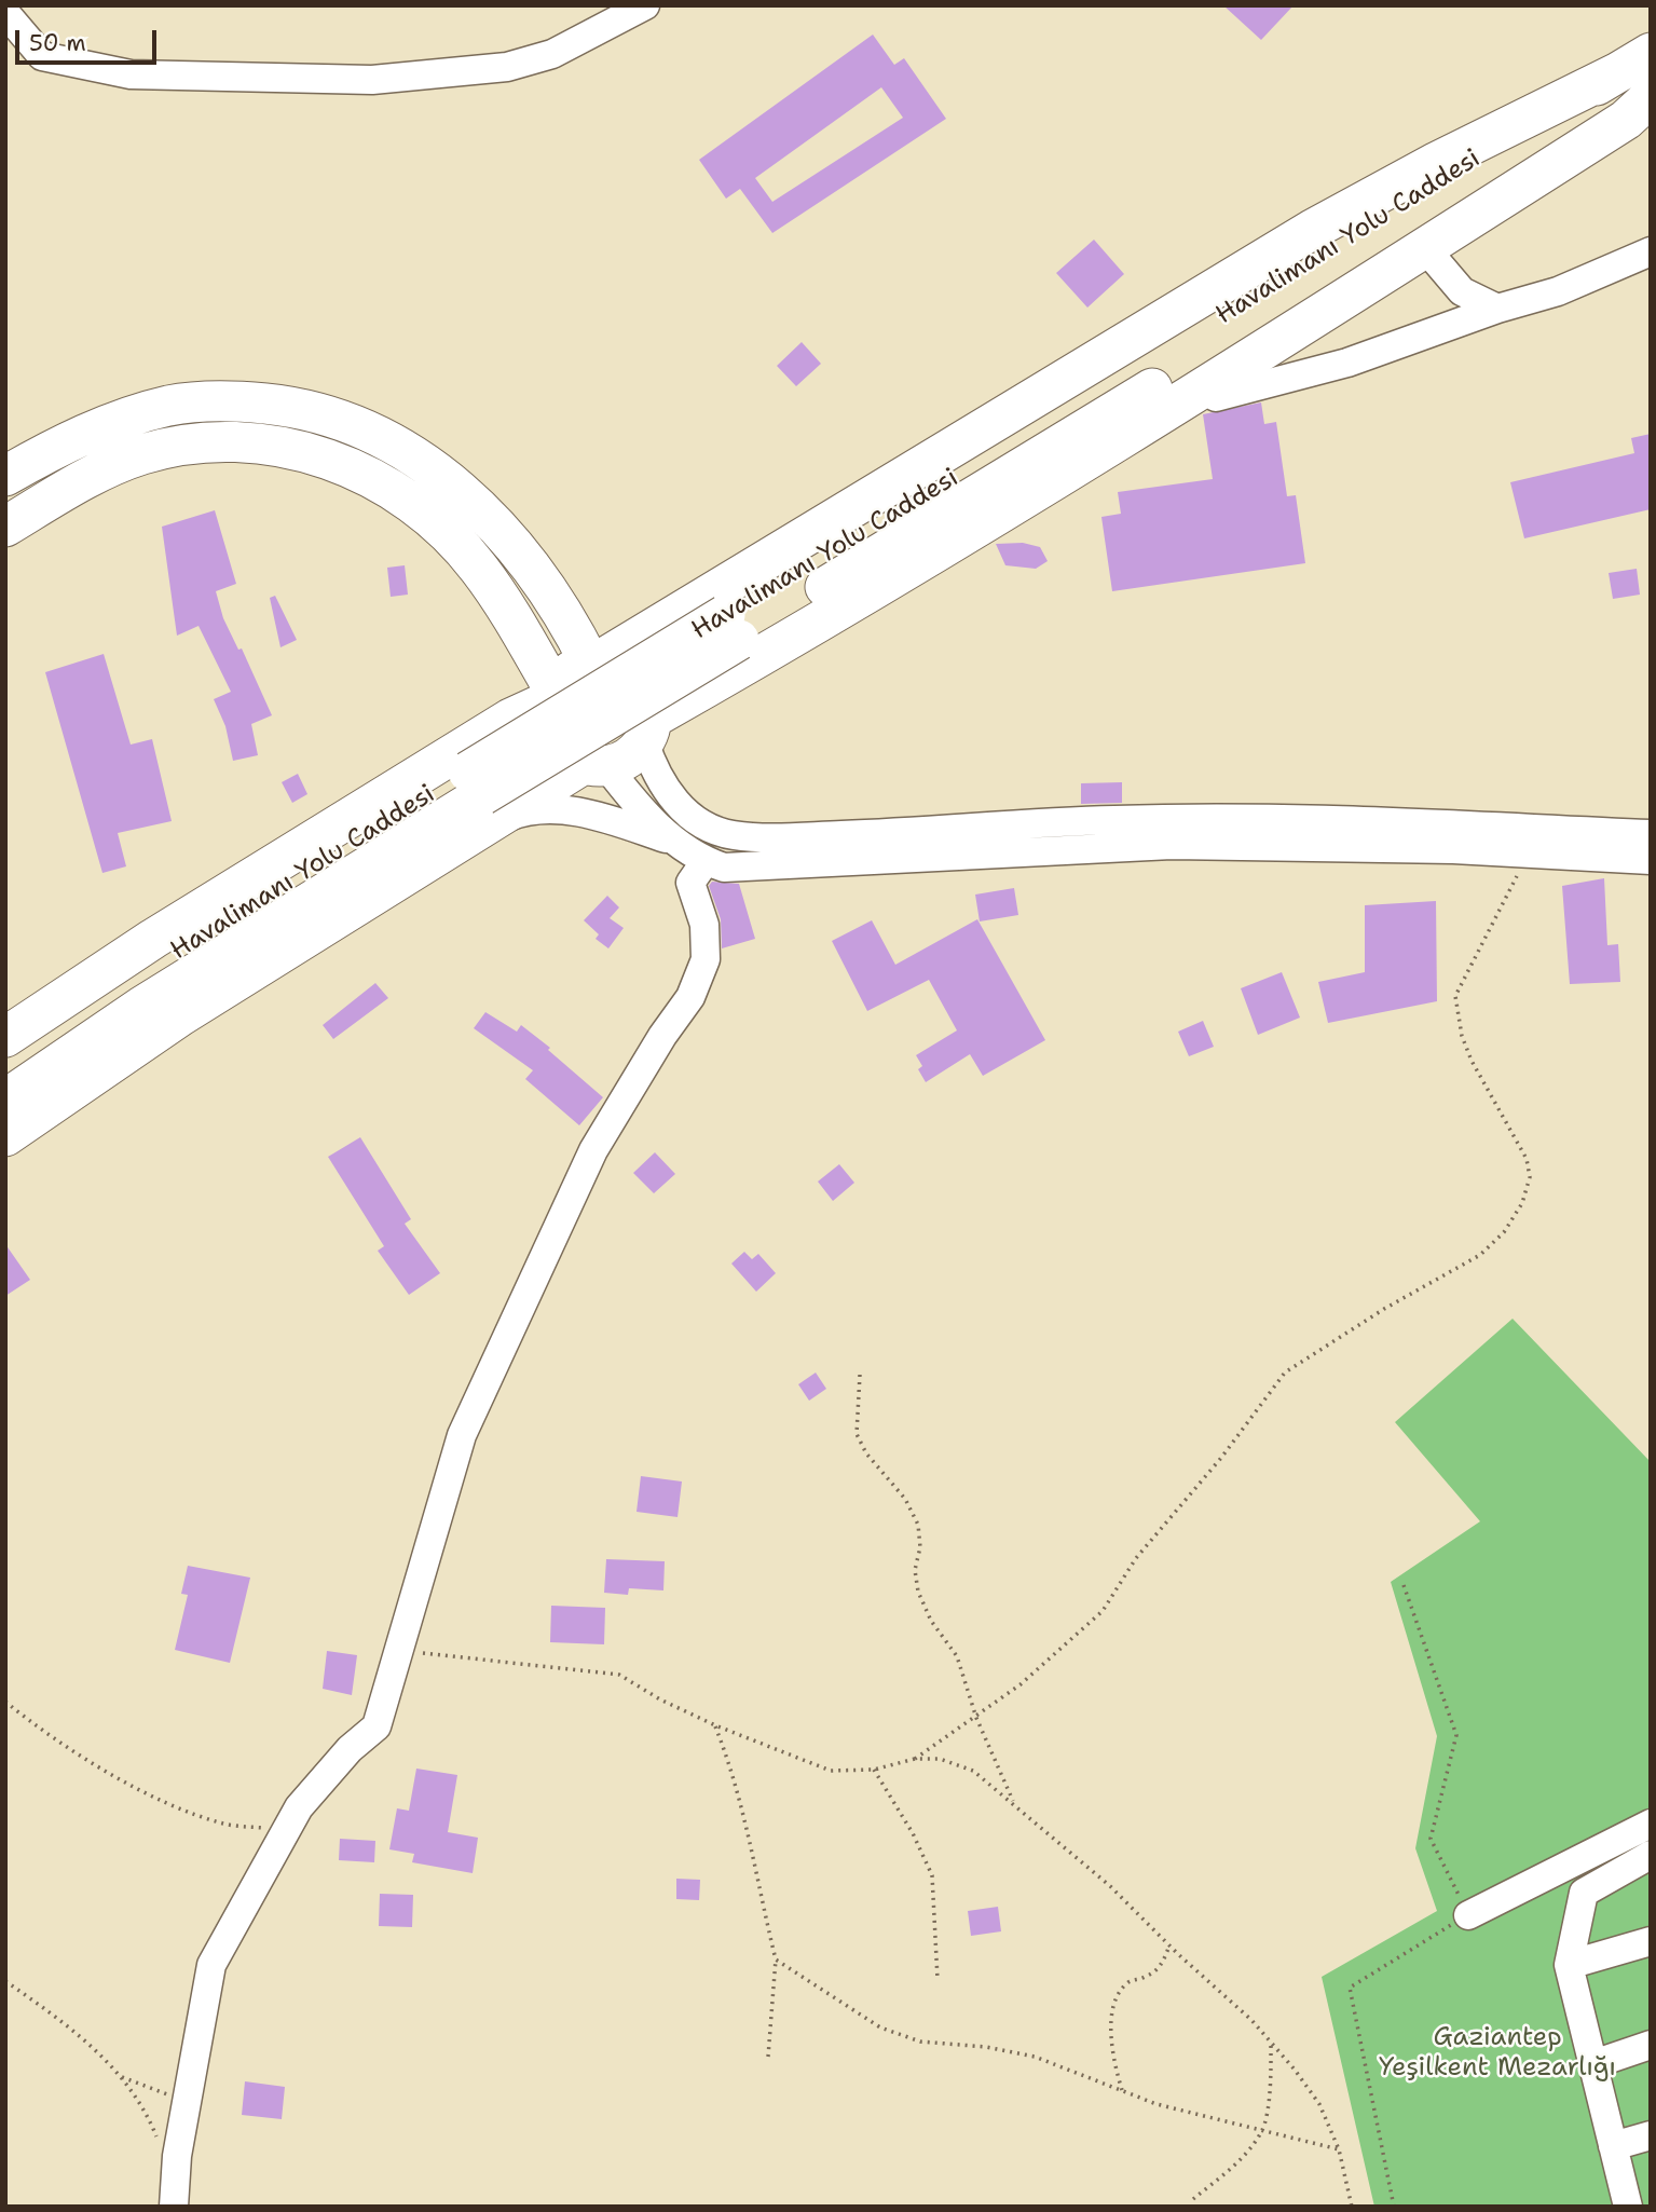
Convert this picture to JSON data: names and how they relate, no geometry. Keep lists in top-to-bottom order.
{
  "streets": {
    "highway": ["Havalimanı Yolu Caddesi"]
  },
  "parks": ["Gaziantep Yeşilkent Mezarlığı"],
  "scale_bar": "50 m"
}
